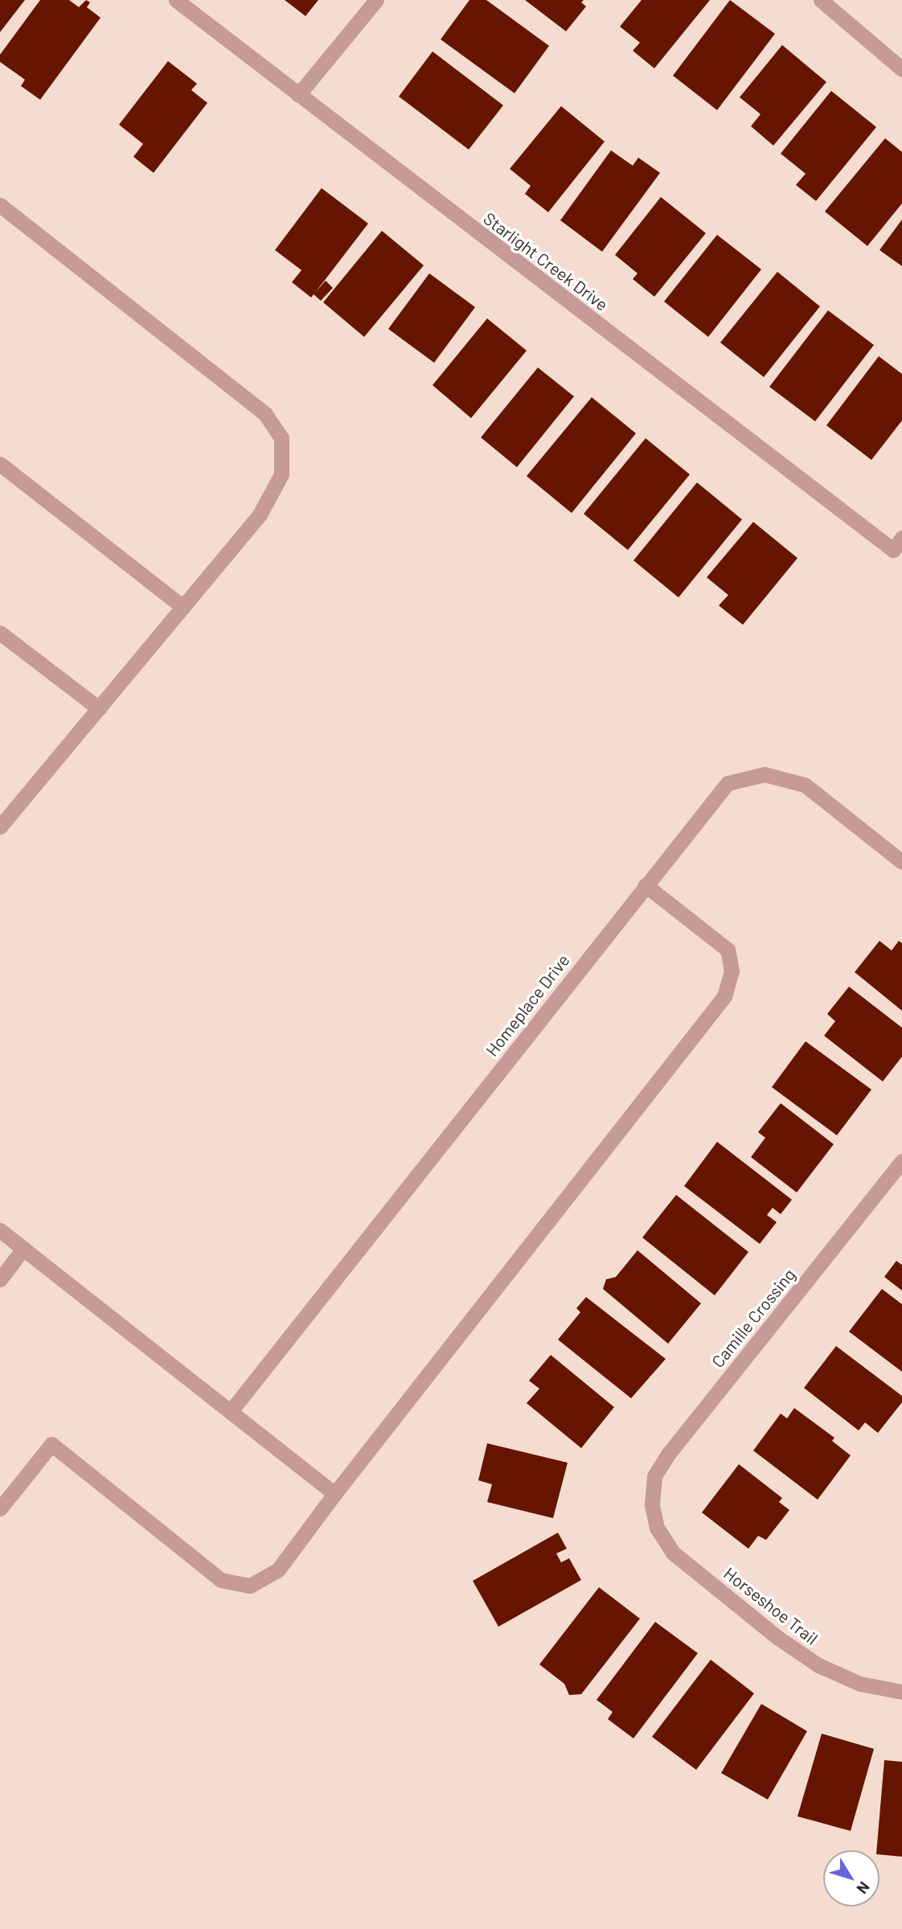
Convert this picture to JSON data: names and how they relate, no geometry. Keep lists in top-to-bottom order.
{
  "streets": {
    "street": [
      "Starlight Creek Drive",
      "Homeplace Drive",
      "Camille Crossing",
      "Horseshoe Trail"
    ]
  },
  "crossings": [
    ["Camille Crossing", "Horseshoe Trail"]
  ],
  "north": "bottom right"
}
